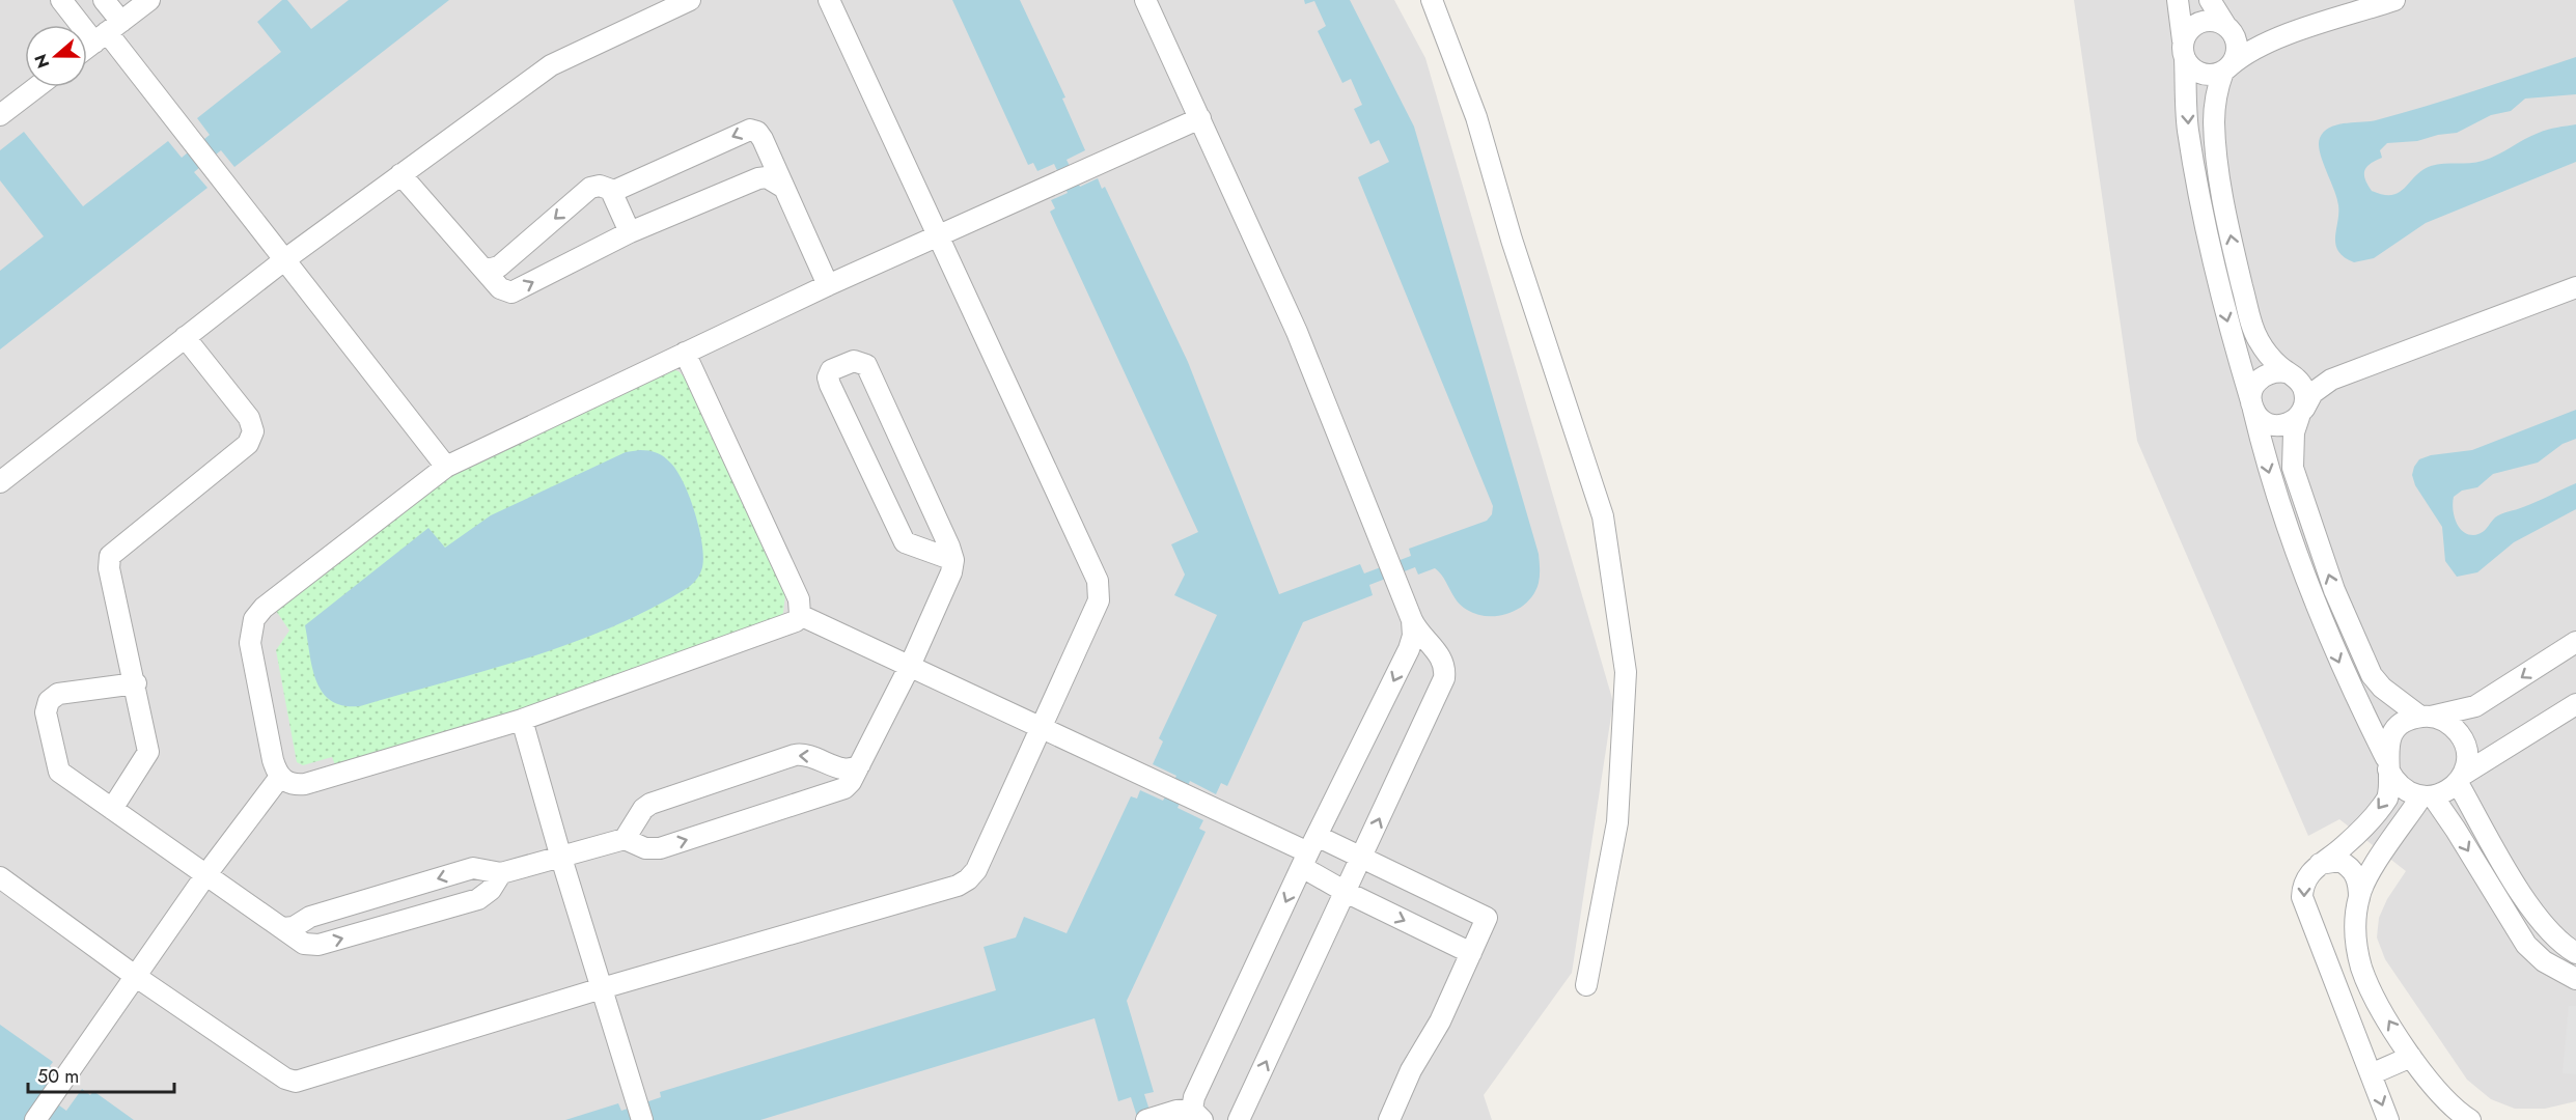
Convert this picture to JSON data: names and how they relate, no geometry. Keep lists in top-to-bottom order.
{
  "scale_bar": "50 m",
  "north": "left"
}
